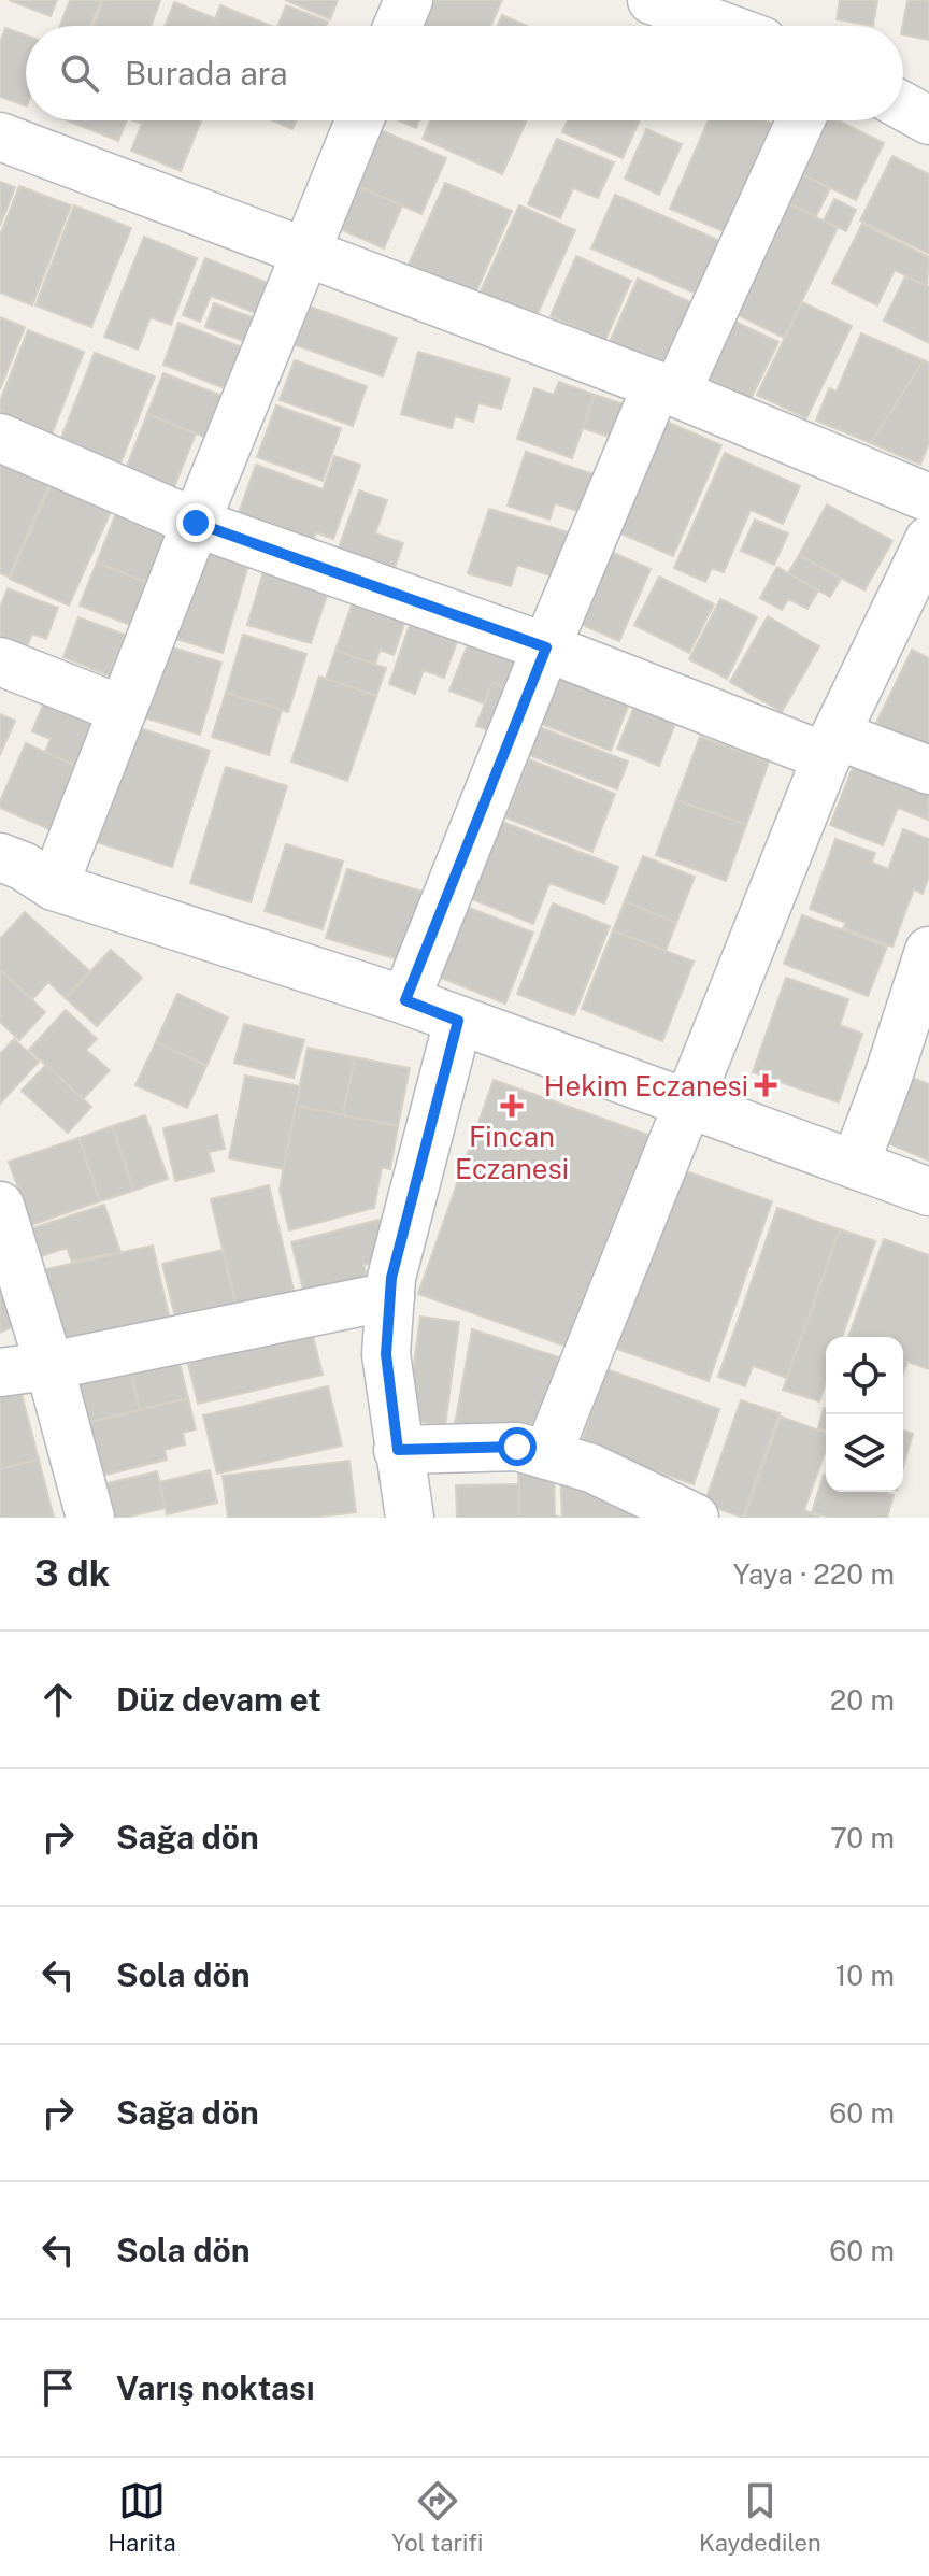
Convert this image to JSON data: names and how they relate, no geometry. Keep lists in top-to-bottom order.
{
  "places": {
    "health": ["Hekim Eczanesi", "Fincan Eczanesi"]
  },
  "page": {
    "search": "Burada ara",
    "heading": ["3 dk", "Yaya · 220 m"],
    "list": [
      ["Düz devam et", "20 m"],
      ["Sağa dön", "70 m"],
      ["Sola dön", "10 m"],
      ["Sağa dön", "60 m"],
      ["Sola dön", "60 m"],
      "Varış noktası"
    ],
    "nav": ["Harita", "Yol tarifi", "Kaydedilen"]
  }
}
